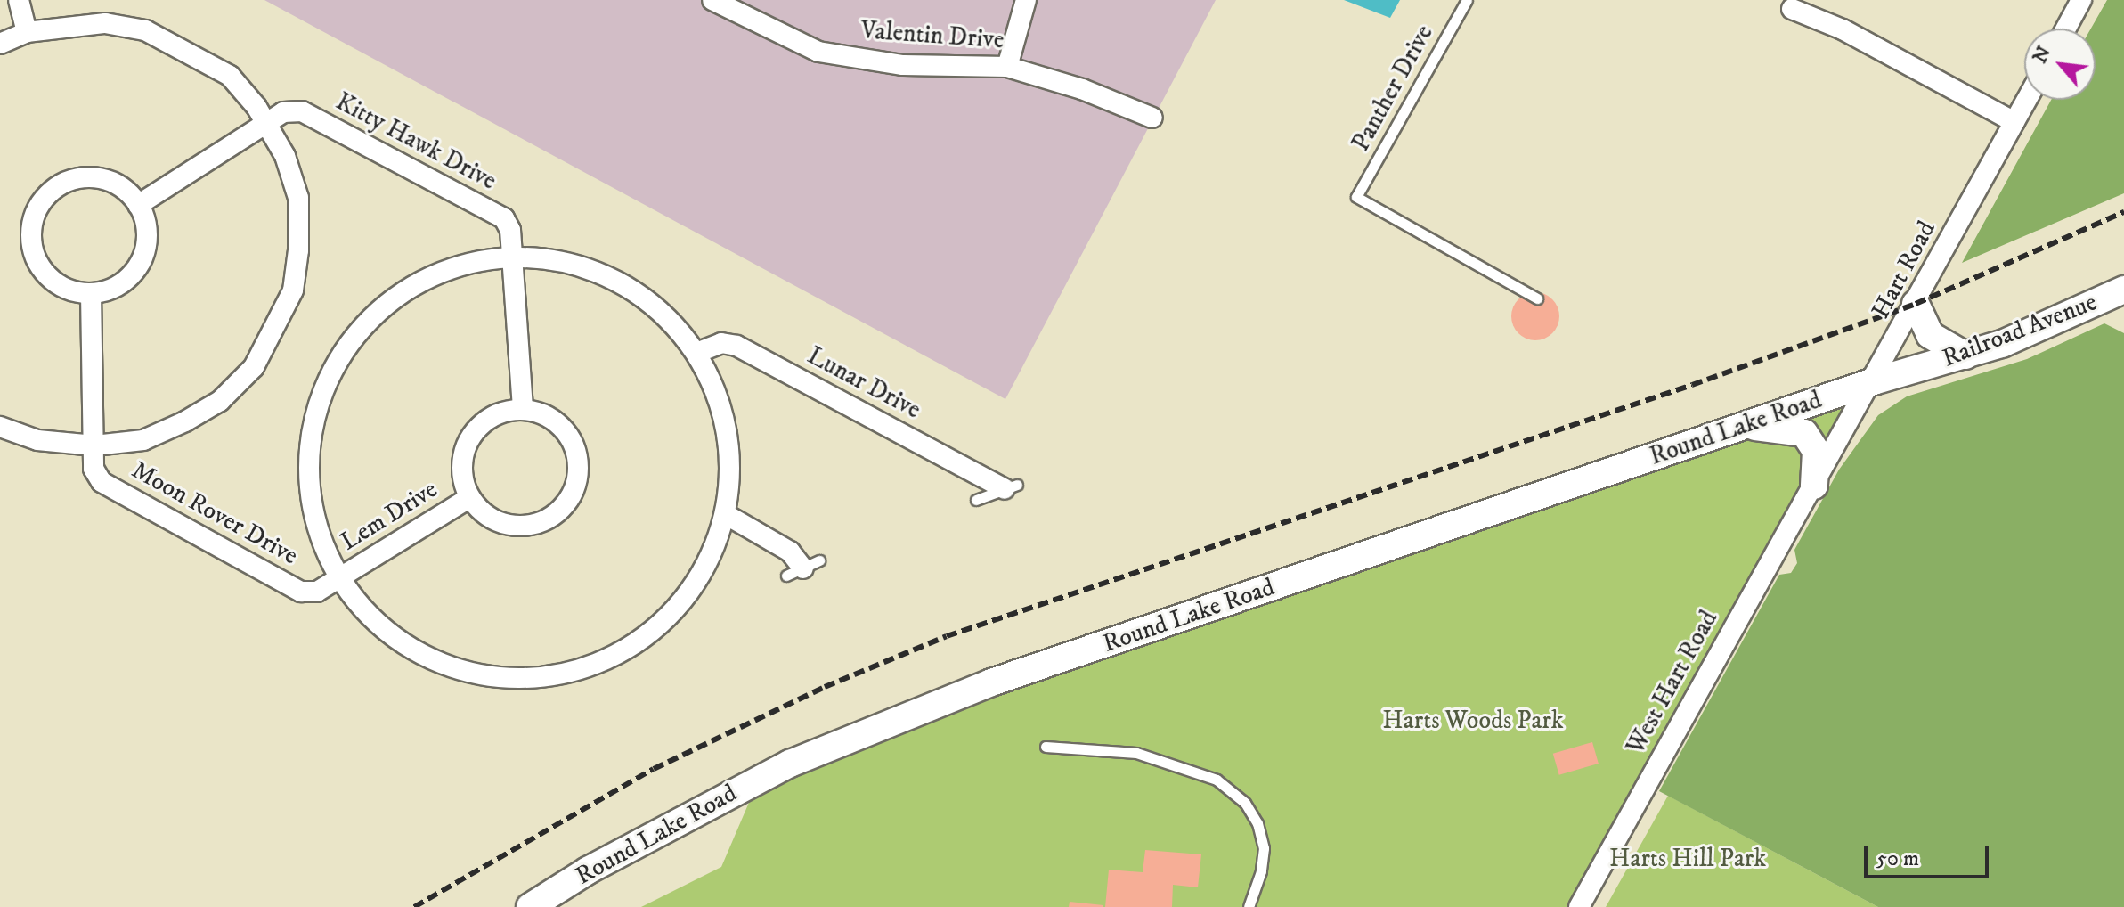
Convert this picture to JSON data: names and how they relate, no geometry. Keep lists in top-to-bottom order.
{
  "streets": {
    "main road": ["Railroad Avenue", "Round Lake Road"],
    "street": [
      "Valentin Drive",
      "Kitty Hawk Drive",
      "Hart Road",
      "Lunar Drive",
      "Moon Rover Drive",
      "Lem Drive",
      "West Hart Road"
    ],
    "lane": ["Panther Drive"]
  },
  "crossings": [
    ["Hart Road", "Railroad Avenue"],
    ["Hart Road", "Round Lake Road"],
    ["Hart Road", "West Hart Road"],
    ["Railroad Avenue", "Round Lake Road"],
    ["Moon Rover Drive", "Lem Drive"]
  ],
  "parks": ["Harts Woods Park", "Harts Hill Park"],
  "scale_bar": "50 m",
  "north": "top left"
}
